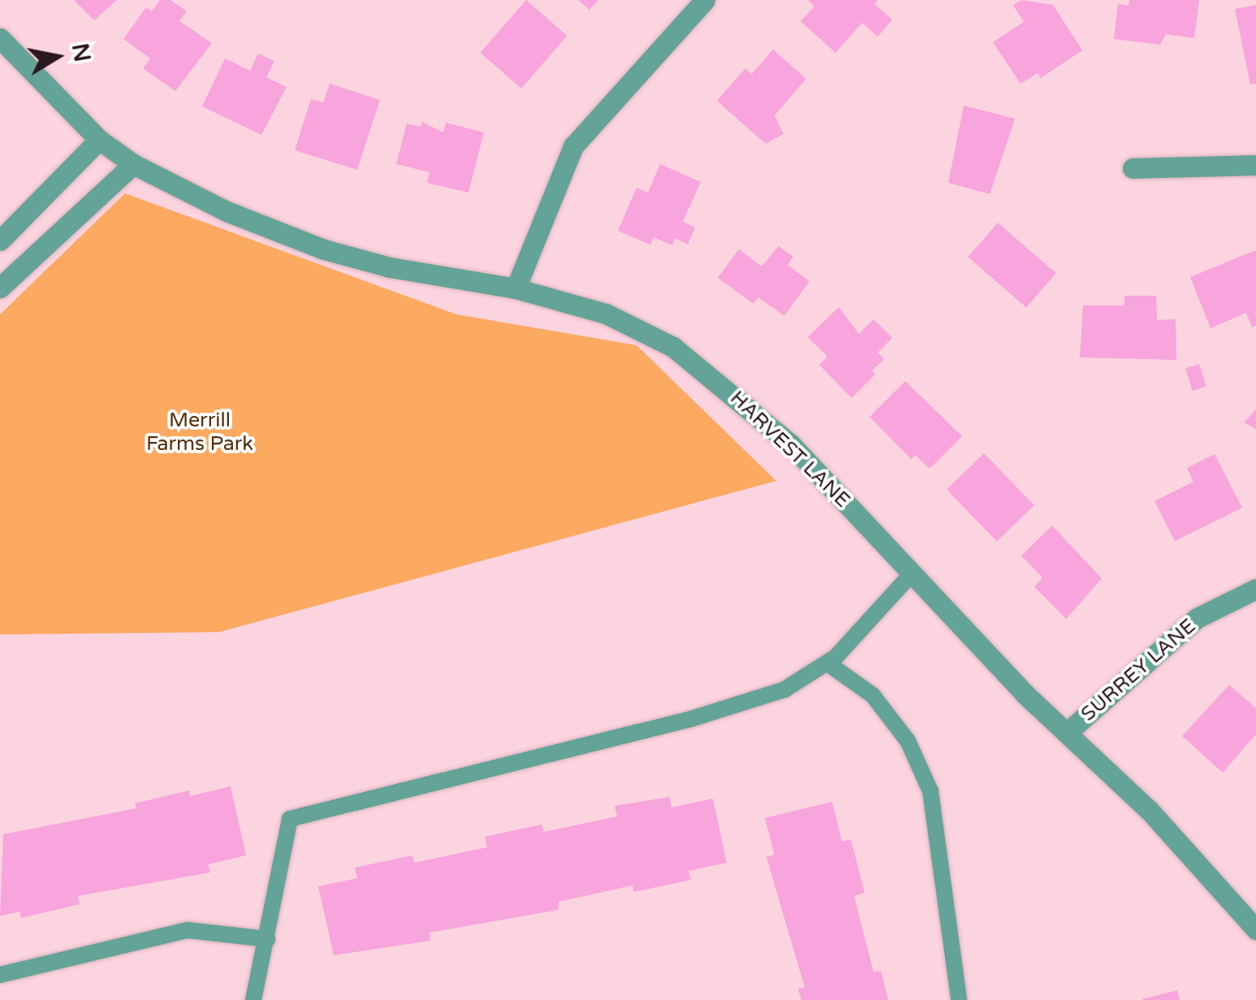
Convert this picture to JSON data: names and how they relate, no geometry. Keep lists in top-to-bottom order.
{
  "streets": {
    "street": ["HARVEST LANE", "SURREY LANE"]
  },
  "crossings": [
    ["HARVEST LANE", "SURREY LANE"]
  ],
  "parks": ["Merrill Farms Park"],
  "north": "right"
}
